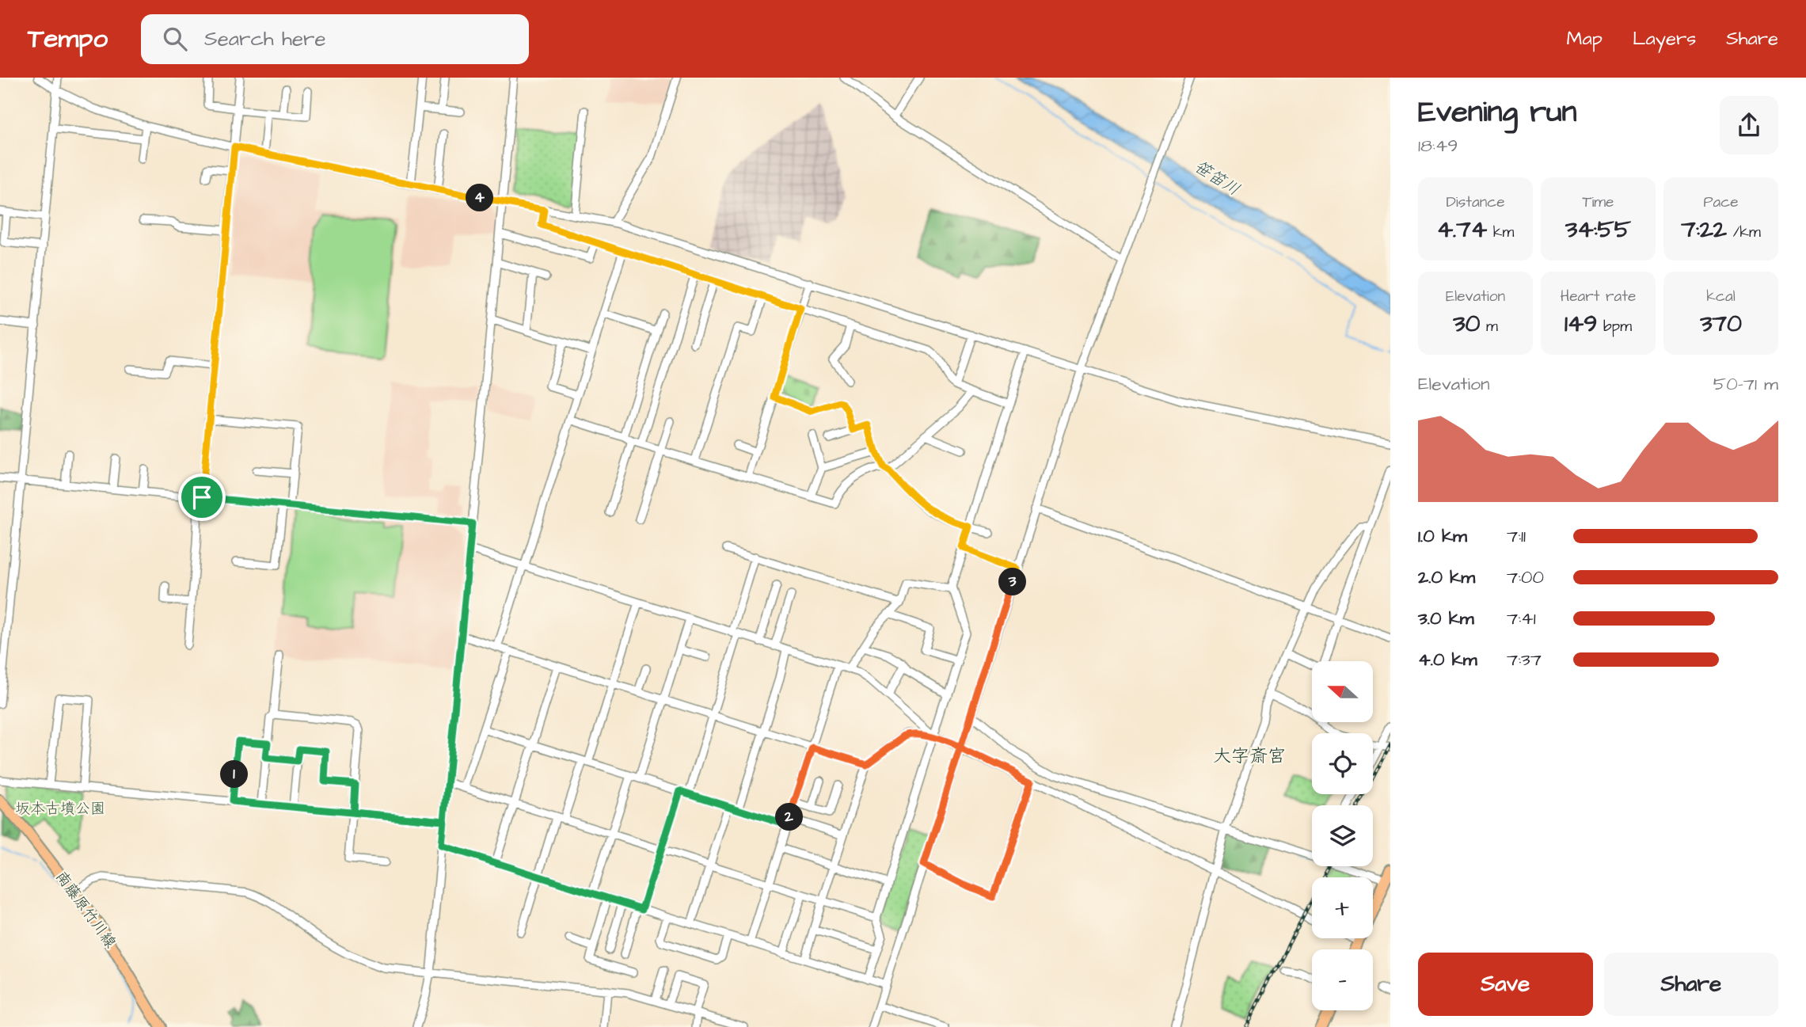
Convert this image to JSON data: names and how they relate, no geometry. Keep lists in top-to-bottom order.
{
  "streets": {
    "main road": ["南藤原竹川線"]
  },
  "districts": ["大字斎宮"],
  "water": ["笹笛川"],
  "parks": ["坂本古墳公園"],
  "north": "left",
  "page": {
    "header": "Tempo",
    "search": "Search here",
    "nav": ["Map", "Layers", "Share"],
    "heading": ["Evening run", "18:49"],
    "stats": [
      ["Distance", "4.74 km"],
      ["Time", "34:55"],
      ["Pace", "7:22 /km"],
      ["Elevation", "30 m"],
      ["Heart rate", "149 bpm"],
      ["kcal", "370"]
    ],
    "pins": [
      "4",
      "3",
      "1",
      "2"
    ],
    "chart": ["Elevation", "50–71 m"],
    "list": [
      {
        "name": "1.0 km",
        "note": "7:11"
      },
      {
        "name": "2.0 km",
        "note": "7:00"
      },
      {
        "name": "3.0 km",
        "note": "7:41"
      },
      {
        "name": "4.0 km",
        "note": "7:37"
      }
    ],
    "map_buttons": ["+", "−"],
    "buttons": ["Save", "Share"]
  }
}
